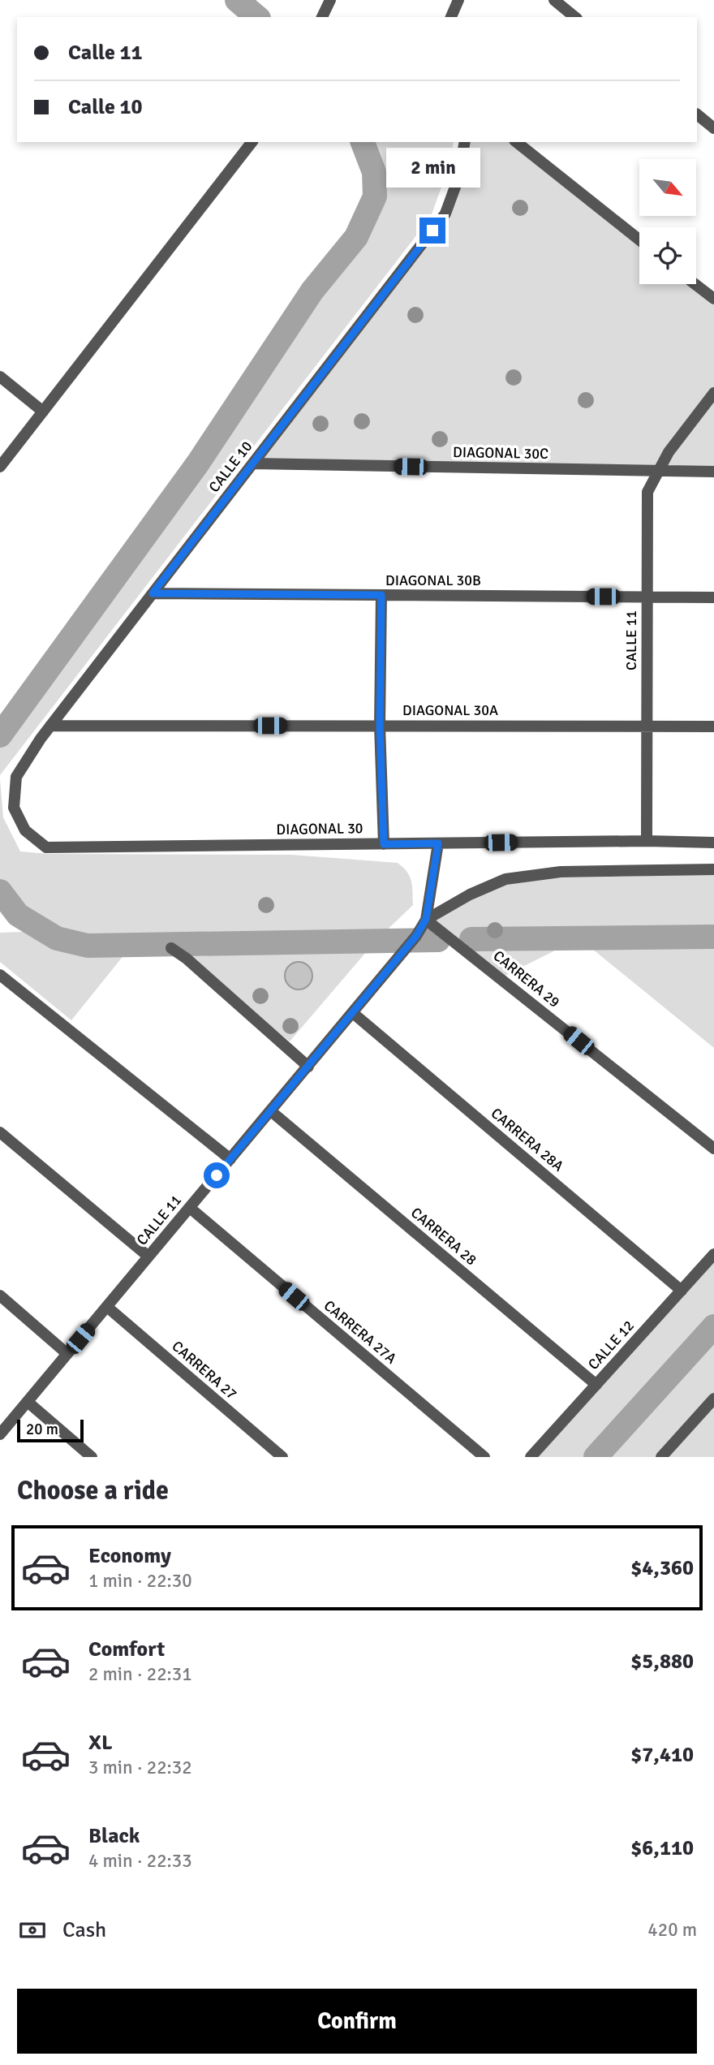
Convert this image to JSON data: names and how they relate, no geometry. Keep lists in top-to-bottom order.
{
  "streets": {
    "street": [
      "DIAGONAL 30C",
      "CALLE 10",
      "DIAGONAL 30B",
      "CALLE 11",
      "DIAGONAL 30A",
      "DIAGONAL 30",
      "CARRERA 29",
      "CARRERA 28A",
      "CARRERA 28",
      "CARRERA 27A",
      "CALLE 12",
      "CARRERA 27"
    ]
  },
  "crossings": [
    ["DIAGONAL 30C", "CALLE 10"],
    ["DIAGONAL 30C", "CALLE 11"],
    ["CALLE 10", "DIAGONAL 30B"],
    ["CALLE 10", "DIAGONAL 30A"],
    ["CALLE 10", "DIAGONAL 30"],
    ["DIAGONAL 30B", "CALLE 11"],
    ["CALLE 11", "DIAGONAL 30A"],
    ["CALLE 11", "DIAGONAL 30"],
    ["CALLE 11", "CARRERA 29"],
    ["CALLE 11", "CARRERA 28A"],
    ["CALLE 11", "CARRERA 28"],
    ["CALLE 11", "CARRERA 27A"],
    ["CALLE 11", "CARRERA 27"],
    ["CARRERA 28A", "CALLE 12"],
    ["CARRERA 28", "CALLE 12"]
  ],
  "scale_bar": "20 m",
  "north": "bottom right",
  "page": {
    "banner": ["Calle 11", "Calle 10"],
    "bubble": "2 min",
    "scale": "20 m",
    "heading": "Choose a ride",
    "list": [
      {
        "name": "Economy",
        "note": "1 min · 22:30",
        "value": "$4,360"
      },
      {
        "name": "Comfort",
        "note": "2 min · 22:31",
        "value": "$5,880"
      },
      {
        "name": "XL",
        "note": "3 min · 22:32",
        "value": "$7,410"
      },
      {
        "name": "Black",
        "note": "4 min · 22:33",
        "value": "$6,110"
      }
    ],
    "pay": ["Cash", "420 m"],
    "buttons": "Confirm"
  }
}
